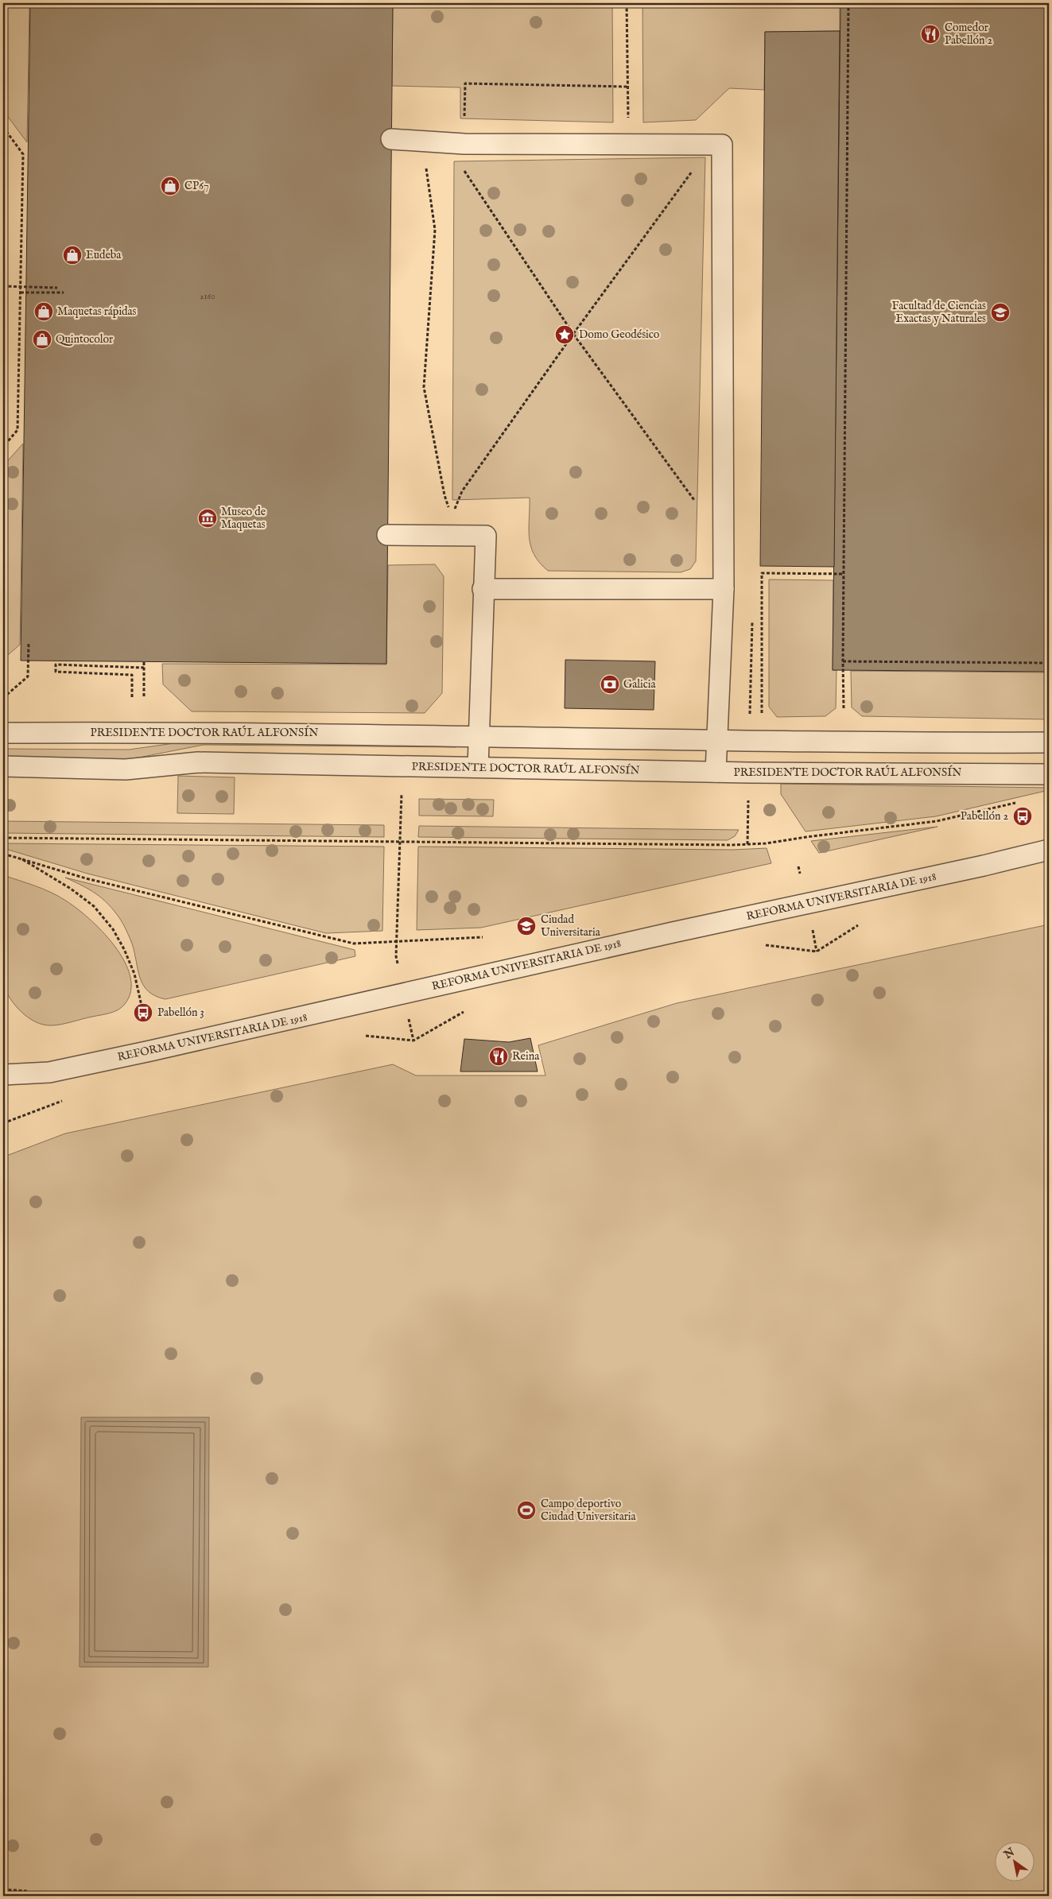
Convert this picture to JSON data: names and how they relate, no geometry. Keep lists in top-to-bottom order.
{
  "streets": {
    "lane": ["PRESIDENTE DOCTOR RAÚL ALFONSÍN", "REFORMA UNIVERSITARIA DE 1918"]
  },
  "places": {
    "restaurant": ["Comedor Pabellón 2", "Reina"],
    "shop": [
      "CP67",
      "Eudeba",
      "Maquetas rápidas",
      "Quintocolor"
    ],
    "school or university": ["Facultad de Ciencias Exactas y Naturales", "Ciudad Universitaria"],
    "place": ["Domo Geodésico"],
    "museum": ["Museo de Maquetas"],
    "bank": ["Galicia"],
    "bus stop": ["Pabellón 2", "Pabellón 3"],
    "sports": ["Campo deportivo Ciudad Universitaria"]
  },
  "house_numbers": ["2160"],
  "north": "top left"
}
